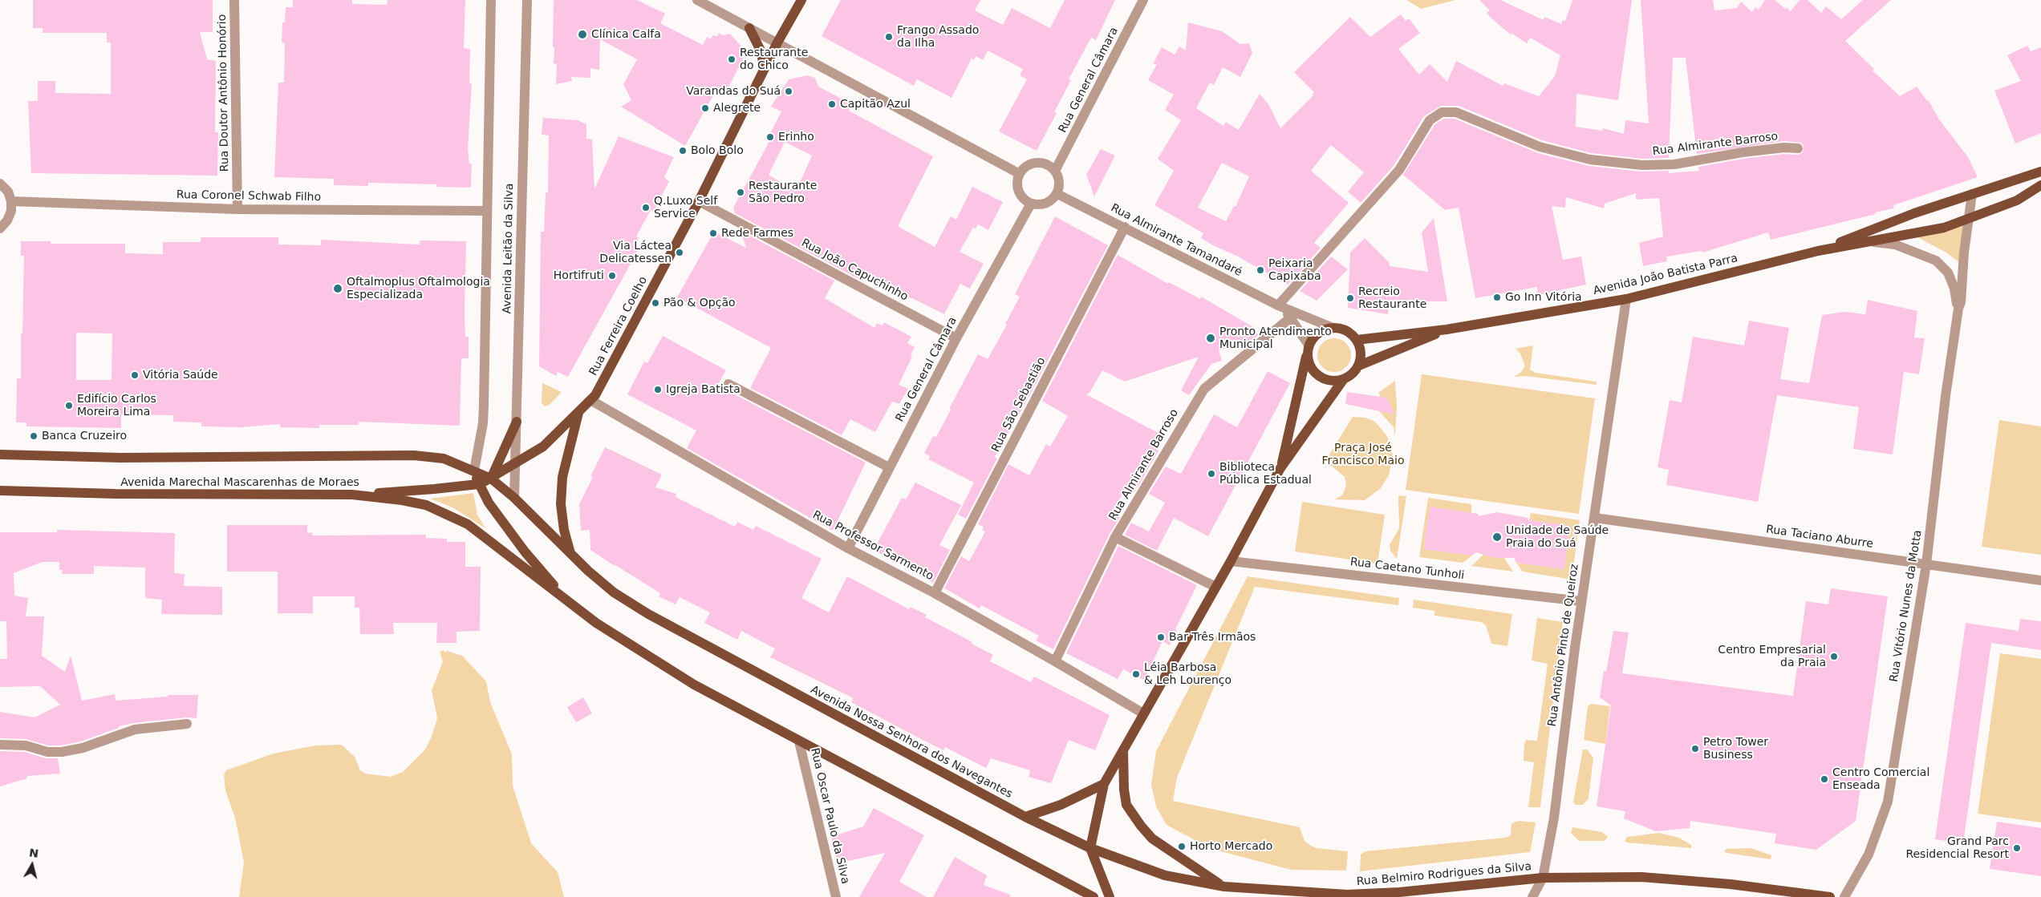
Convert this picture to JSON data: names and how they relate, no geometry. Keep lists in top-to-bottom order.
{
  "streets": {
    "main road": [
      "Avenida João Batista Parra",
      "Rua Ferreira Coelho",
      "Avenida Marechal Mascarenhas de Moraes",
      "Avenida Nossa Senhora dos Navegantes",
      "Rua Belmiro Rodrigues da Silva"
    ],
    "street": [
      "Rua General Câmara",
      "Rua Doutor Antônio Honório",
      "Rua Almirante Barroso",
      "Rua Coronel Schwab Filho",
      "Rua Almirante Tamandaré",
      "Avenida Leitão da Silva",
      "Rua João Capuchinho",
      "Rua São Sebastião",
      "Rua Taciano Aburre",
      "Rua Professor Sarmento",
      "Rua Caetano Tunholi",
      "Rua Vitório Nunes da Motta",
      "Rua Antônio Pinto de Queiroz",
      "Rua Oscar Paulo da Silva"
    ]
  },
  "crossings": [
    ["Rua General Câmara", "Rua Almirante Tamandaré"],
    ["Rua General Câmara", "Rua João Capuchinho"],
    ["Rua General Câmara", "Rua Professor Sarmento"],
    ["Rua Doutor Antônio Honório", "Rua Coronel Schwab Filho"],
    ["Rua Almirante Barroso", "Rua Almirante Tamandaré"],
    ["Rua Almirante Barroso", "Rua Professor Sarmento"],
    ["Rua Coronel Schwab Filho", "Avenida Leitão da Silva"],
    ["Rua Almirante Tamandaré", "Rua São Sebastião"],
    ["Avenida Leitão da Silva", "Rua Ferreira Coelho"],
    ["Avenida Leitão da Silva", "Avenida Nossa Senhora dos Navegantes"],
    ["Rua João Capuchinho", "Rua Ferreira Coelho"],
    ["Avenida João Batista Parra", "Rua Vitório Nunes da Motta"],
    ["Avenida João Batista Parra", "Rua Antônio Pinto de Queiroz"],
    ["Rua Ferreira Coelho", "Avenida Marechal Mascarenhas de Moraes"],
    ["Rua Ferreira Coelho", "Rua Professor Sarmento"],
    ["Rua São Sebastião", "Rua Professor Sarmento"],
    ["Rua Taciano Aburre", "Rua Vitório Nunes da Motta"],
    ["Rua Taciano Aburre", "Rua Antônio Pinto de Queiroz"],
    ["Rua Caetano Tunholi", "Rua Antônio Pinto de Queiroz"],
    ["Rua Antônio Pinto de Queiroz", "Rua Belmiro Rodrigues da Silva"],
    ["Avenida Nossa Senhora dos Navegantes", "Rua Belmiro Rodrigues da Silva"]
  ],
  "parks": ["Praça José Francisco Maio"],
  "places": [
    "Clínica Calfa",
    "Frango Assado da Ilha",
    "Restaurante do Chico",
    "Varandas do Suá",
    "Capitão Azul",
    "Alegrete",
    "Erinho",
    "Bolo Bolo",
    "Restaurante São Pedro",
    "Q.Luxo Self Service",
    "Rede Farmes",
    "Via Láctea Delicatessen",
    "Peixaria Capixaba",
    "Hortifruti",
    "Oftalmoplus Oftalmologia Especializada",
    "Go Inn Vitória",
    "Recreio Restaurante",
    "Pão & Opção",
    "Pronto Atendimento Municipal",
    "Vitória Saúde",
    "Igreja Batista",
    "Edifício Carlos Moreira Lima",
    "Banca Cruzeiro",
    "Biblioteca Pública Estadual",
    "Unidade de Saúde Praia do Suá",
    "Bar Três Irmãos",
    "Centro Empresarial da Praia",
    "Léia Barbosa & Leh Lourenço",
    "Petro Tower Business",
    "Centro Comercial Enseada",
    "Horto Mercado",
    "Grand Parc Residencial Resort"
  ],
  "north": "top"
}
